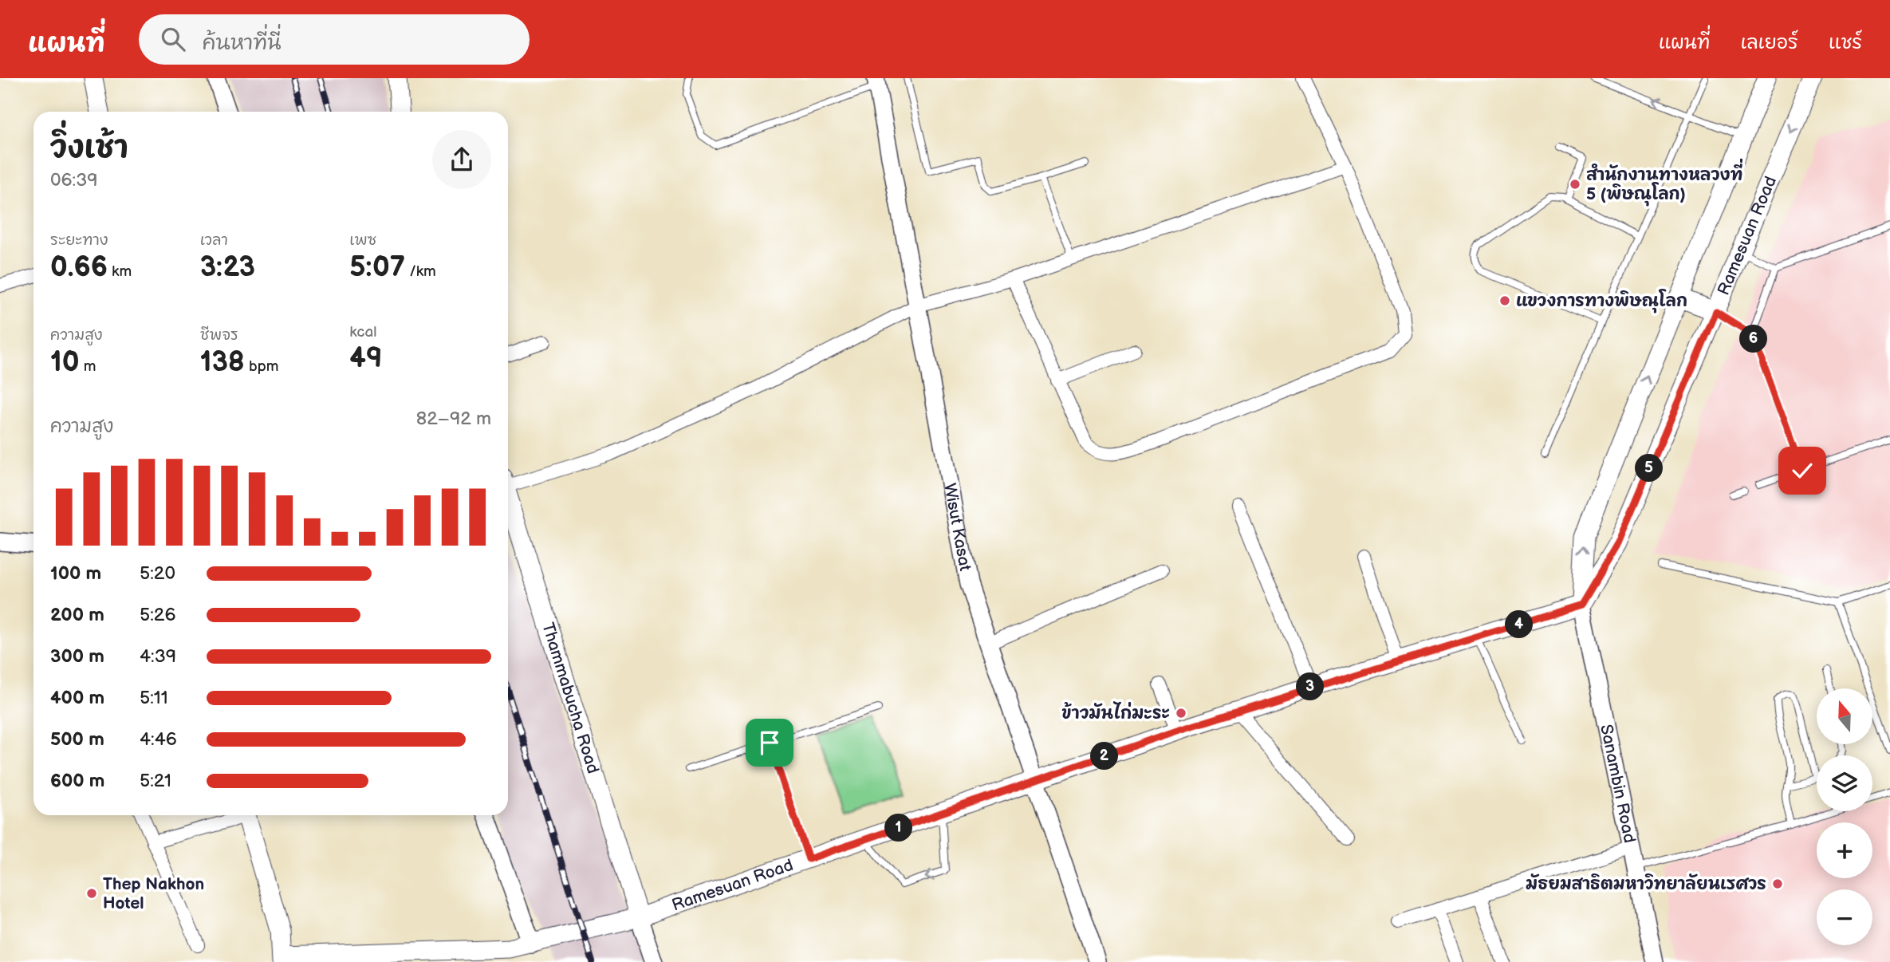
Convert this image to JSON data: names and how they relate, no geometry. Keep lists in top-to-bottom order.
{
  "streets": {
    "main road": ["Ramesuan Road", "Thammabucha Road"],
    "street": ["Wisut Kasat", "Sanambin Road"]
  },
  "crossings": [
    ["Ramesuan Road", "Wisut Kasat"],
    ["Ramesuan Road", "Thammabucha Road"],
    ["Ramesuan Road", "Sanambin Road"]
  ],
  "places": [
    "สำนักงานทางหลวงที่ 5 (พิษณุโลก)",
    "แขวงการทางพิษณุโลก",
    "ข้าวมันไก่มะระ",
    "มัธยมสาธิตมหาวิทยาลัยนเรศวร",
    "Thep Nakhon Hotel"
  ],
  "north": "top",
  "page": {
    "header": "แผนที่",
    "search": "ค้นหาที่นี่",
    "nav": ["แผนที่", "เลเยอร์", "แชร์"],
    "heading": ["วิ่งเช้า", "06:39"],
    "stats": [
      ["ระยะทาง", "0.66 km"],
      ["เวลา", "3:23"],
      ["เพซ", "5:07 /km"],
      ["ความสูง", "10 m"],
      ["ชีพจร", "138 bpm"],
      ["kcal", "49"]
    ],
    "pins": [
      "6",
      "5",
      "4",
      "3",
      "2",
      "1"
    ],
    "chart": ["ความสูง", "82–92 m"],
    "list": [
      {
        "name": "100 m",
        "note": "5:20"
      },
      {
        "name": "200 m",
        "note": "5:26"
      },
      {
        "name": "300 m",
        "note": "4:39"
      },
      {
        "name": "400 m",
        "note": "5:11"
      },
      {
        "name": "500 m",
        "note": "4:46"
      },
      {
        "name": "600 m",
        "note": "5:21"
      }
    ],
    "map_buttons": ["+", "−"]
  }
}
